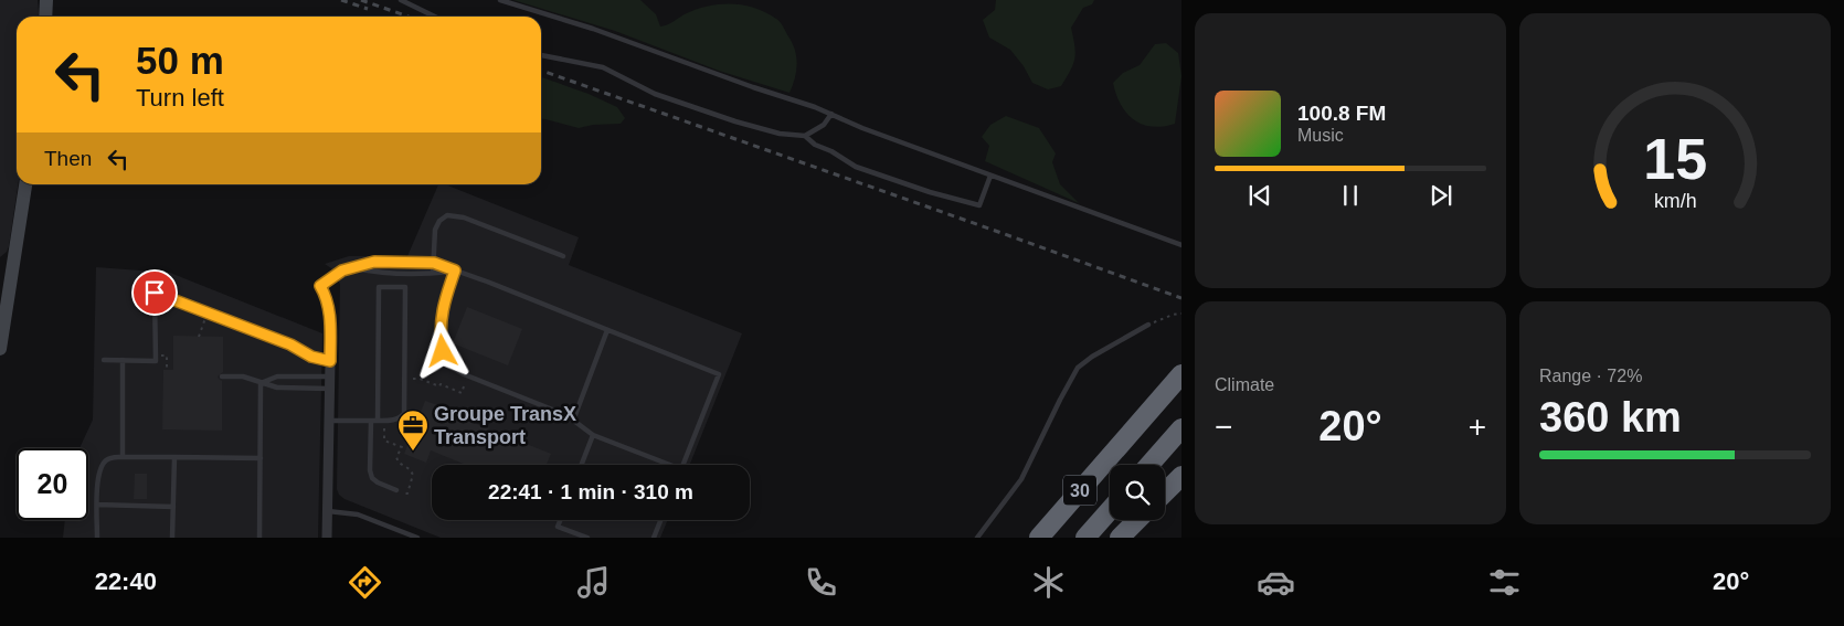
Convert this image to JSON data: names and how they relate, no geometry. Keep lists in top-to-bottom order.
{
  "streets": {
    "highway": ["30"]
  },
  "places": {
    "office": ["Groupe TransX Transport"]
  },
  "page": {
    "turn": ["50 m", "Turn left"],
    "song": ["100.8 FM", "Music"],
    "then": "Then",
    "tile": [
      "Climate",
      ["Range · 72%", "360 km"]
    ],
    "heat": ["−", "20°", "+"],
    "limit": "20",
    "trip": "22:41 · 1 min · 310 m",
    "tabs": ["22:40", "20°"],
    "gauge": ["15", "km/h"]
  }
}
